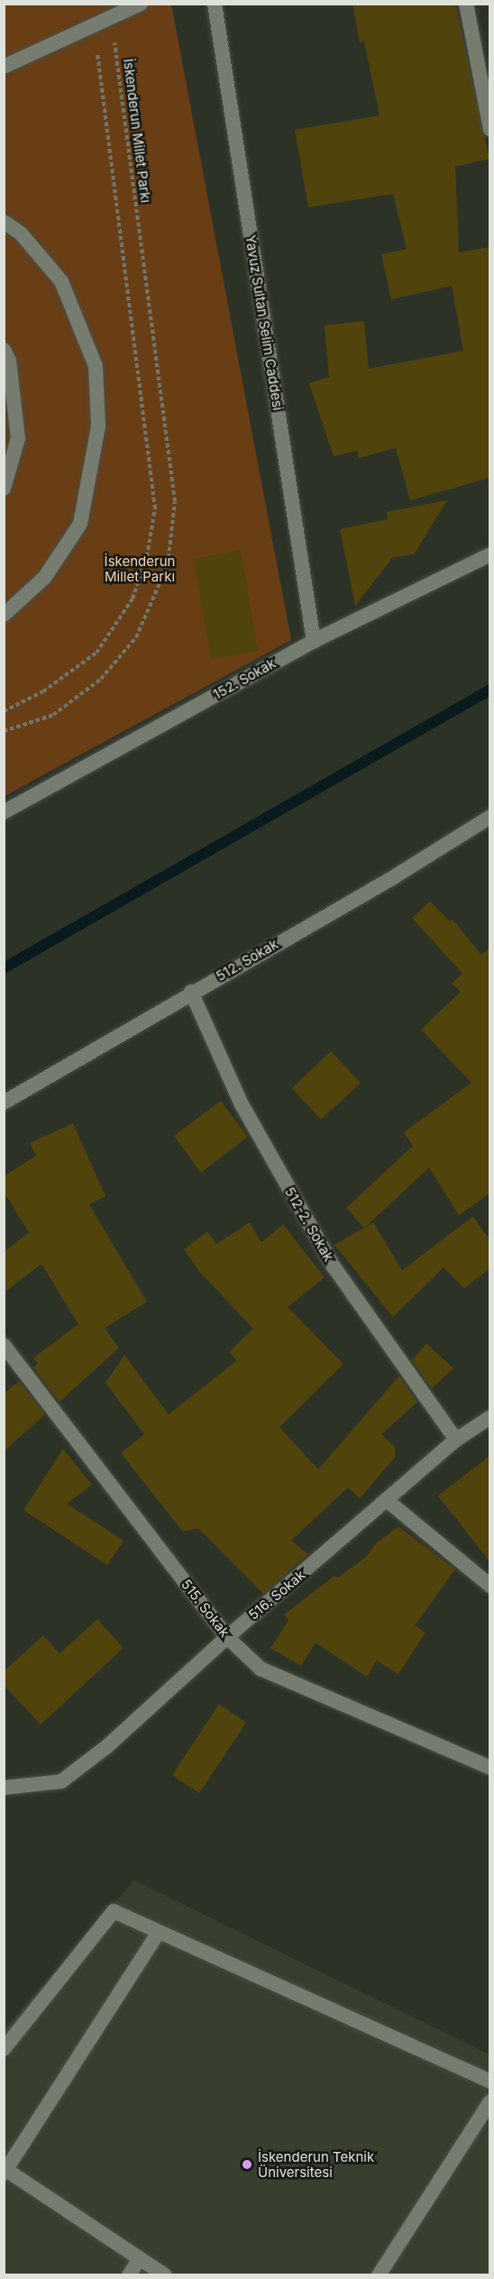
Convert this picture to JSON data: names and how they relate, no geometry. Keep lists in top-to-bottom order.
{
  "streets": {
    "street": [
      "Yavuz Sultan Selim Caddesi",
      "152. Sokak",
      "512. Sokak",
      "512-2. Sokak",
      "516. Sokak",
      "515. Sokak"
    ],
    "path": ["İskenderun Millet Parkı"]
  },
  "crossings": [
    ["Yavuz Sultan Selim Caddesi", "152. Sokak"],
    ["512. Sokak", "512-2. Sokak"],
    ["512-2. Sokak", "516. Sokak"],
    ["516. Sokak", "515. Sokak"]
  ],
  "parks": ["İskenderun Millet Parkı"],
  "places": ["İskenderun Teknik Üniversitesi"]
}
